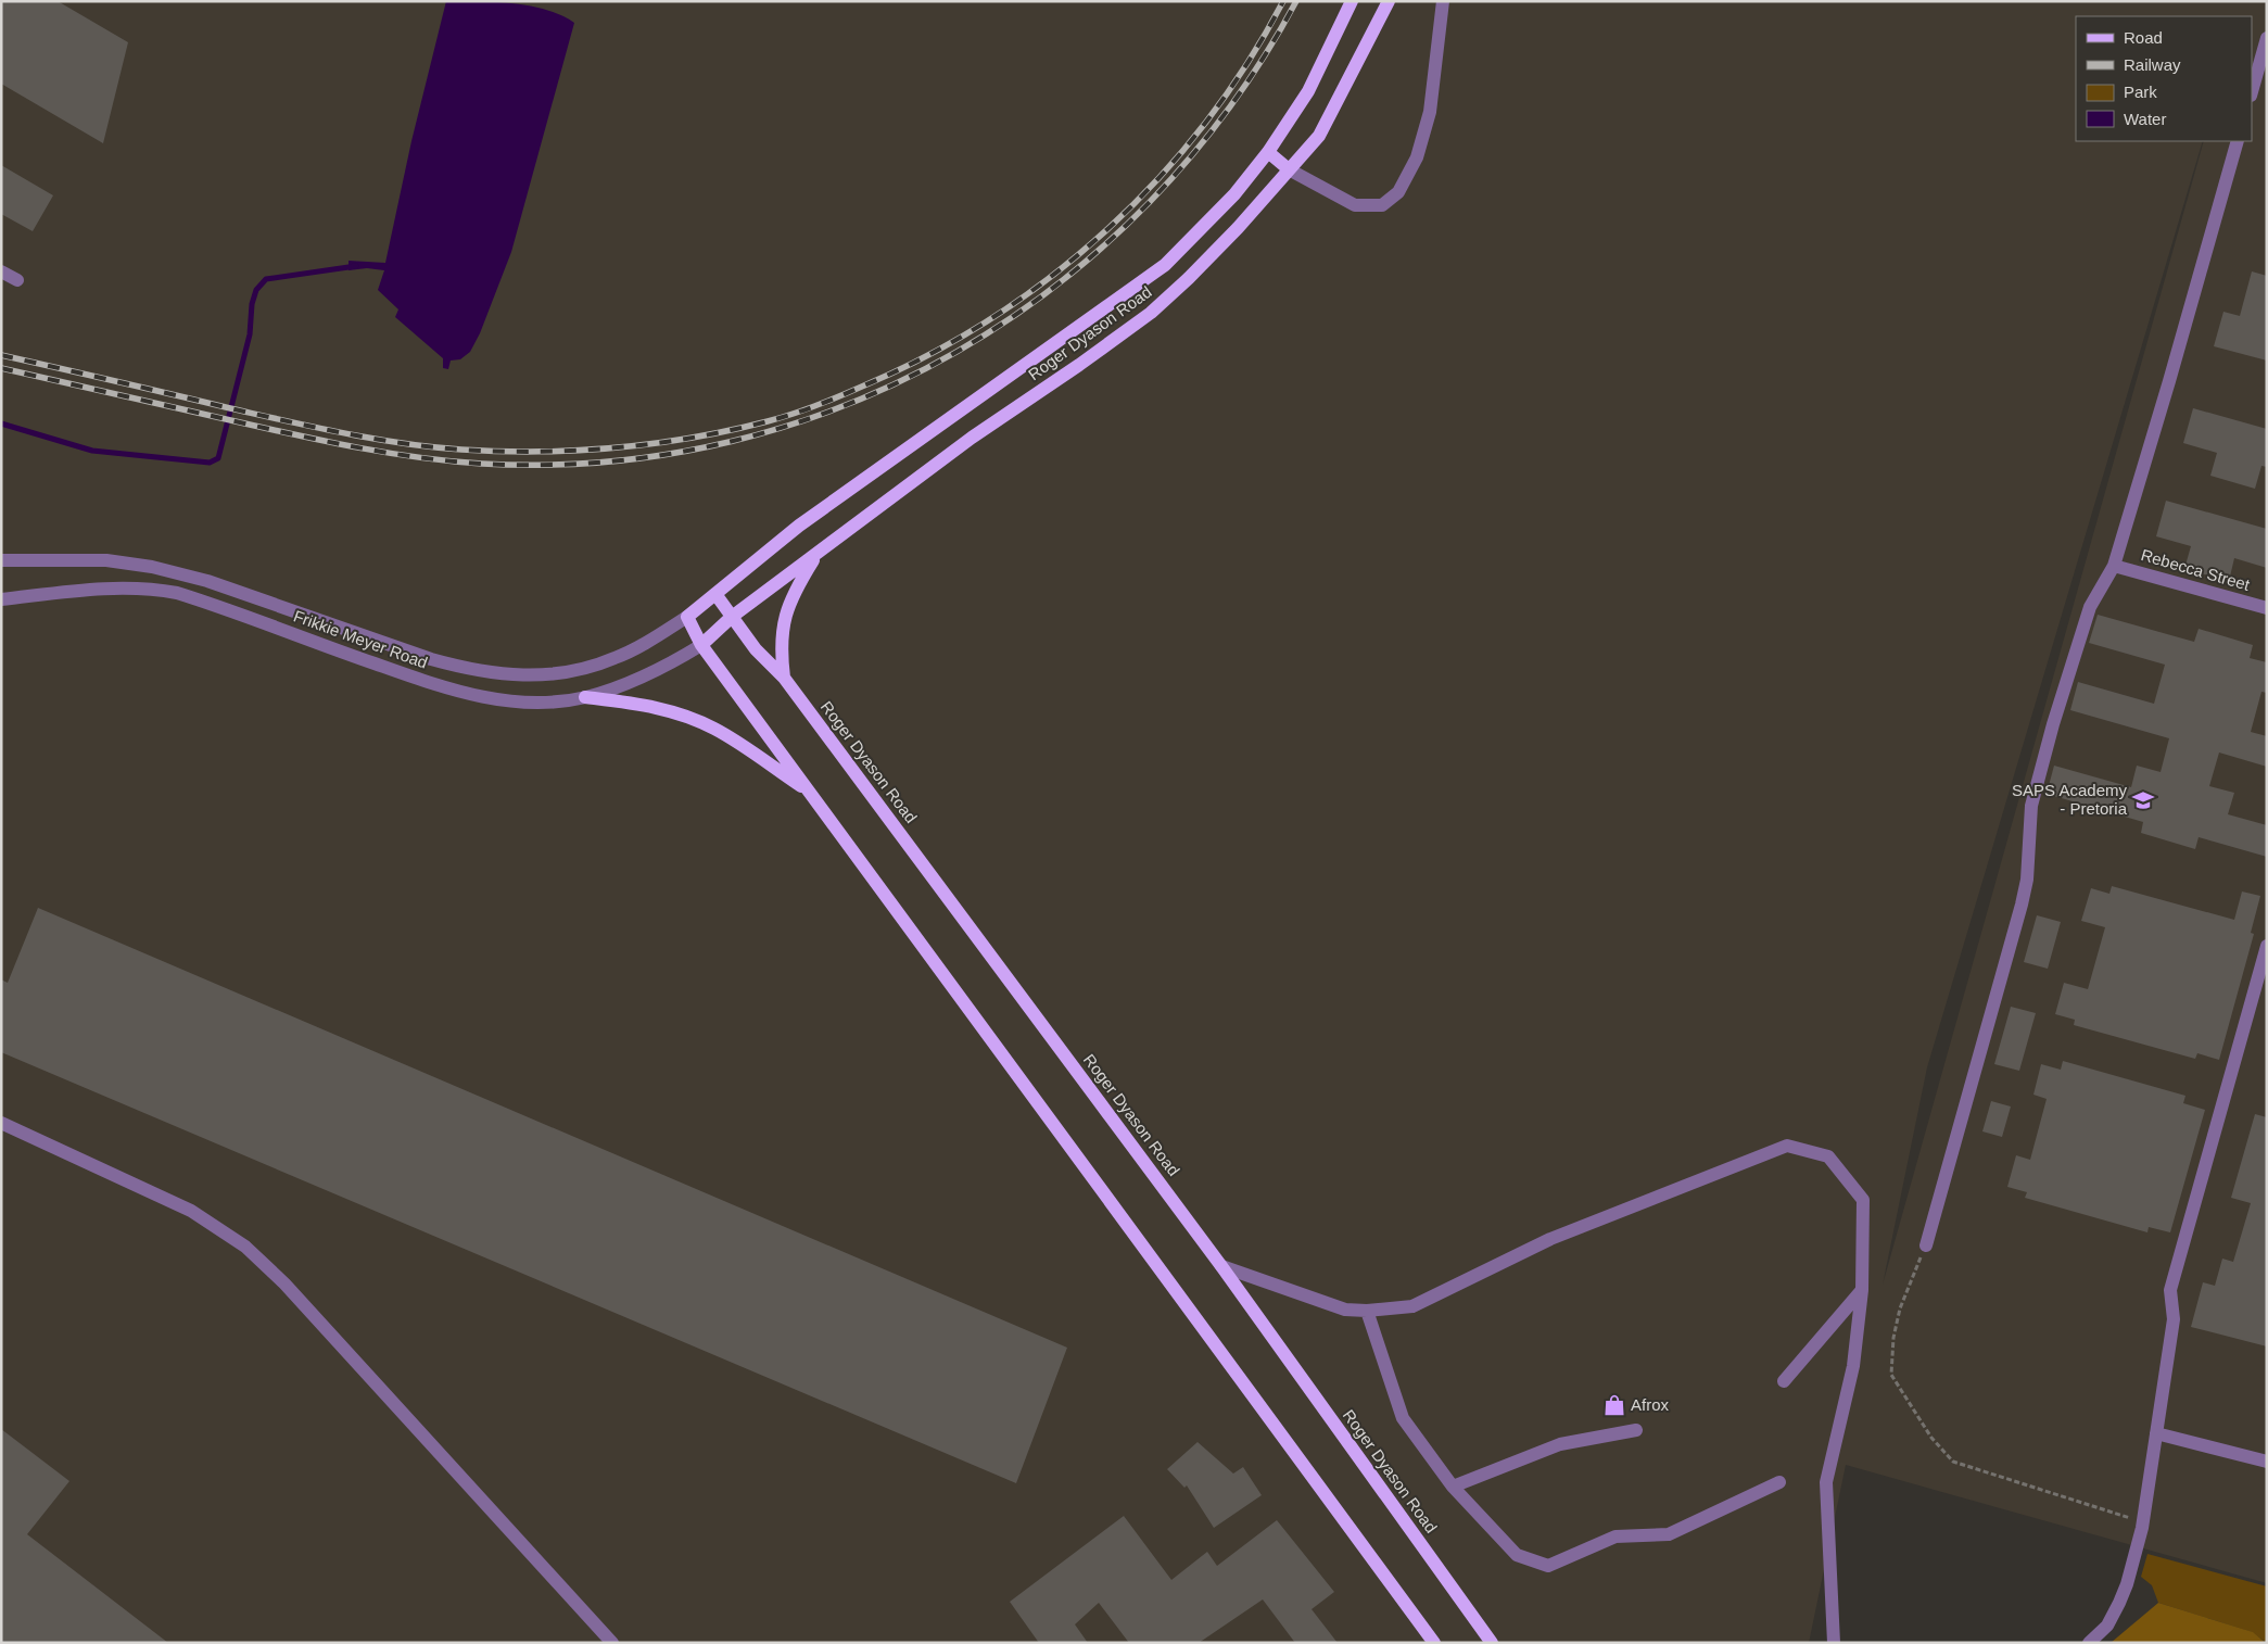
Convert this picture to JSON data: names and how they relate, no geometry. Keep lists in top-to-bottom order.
{
  "streets": {
    "main road": ["Roger Dyason Road"],
    "street": ["Rebecca Street", "Frikkie Meyer Road"]
  },
  "crossings": [
    ["Roger Dyason Road", "Frikkie Meyer Road"]
  ],
  "places": {
    "school or university": ["SAPS Academy - Pretoria"],
    "shop": ["Afrox"]
  },
  "legend": [
    "Road",
    "Railway",
    "Park",
    "Water"
  ]
}
